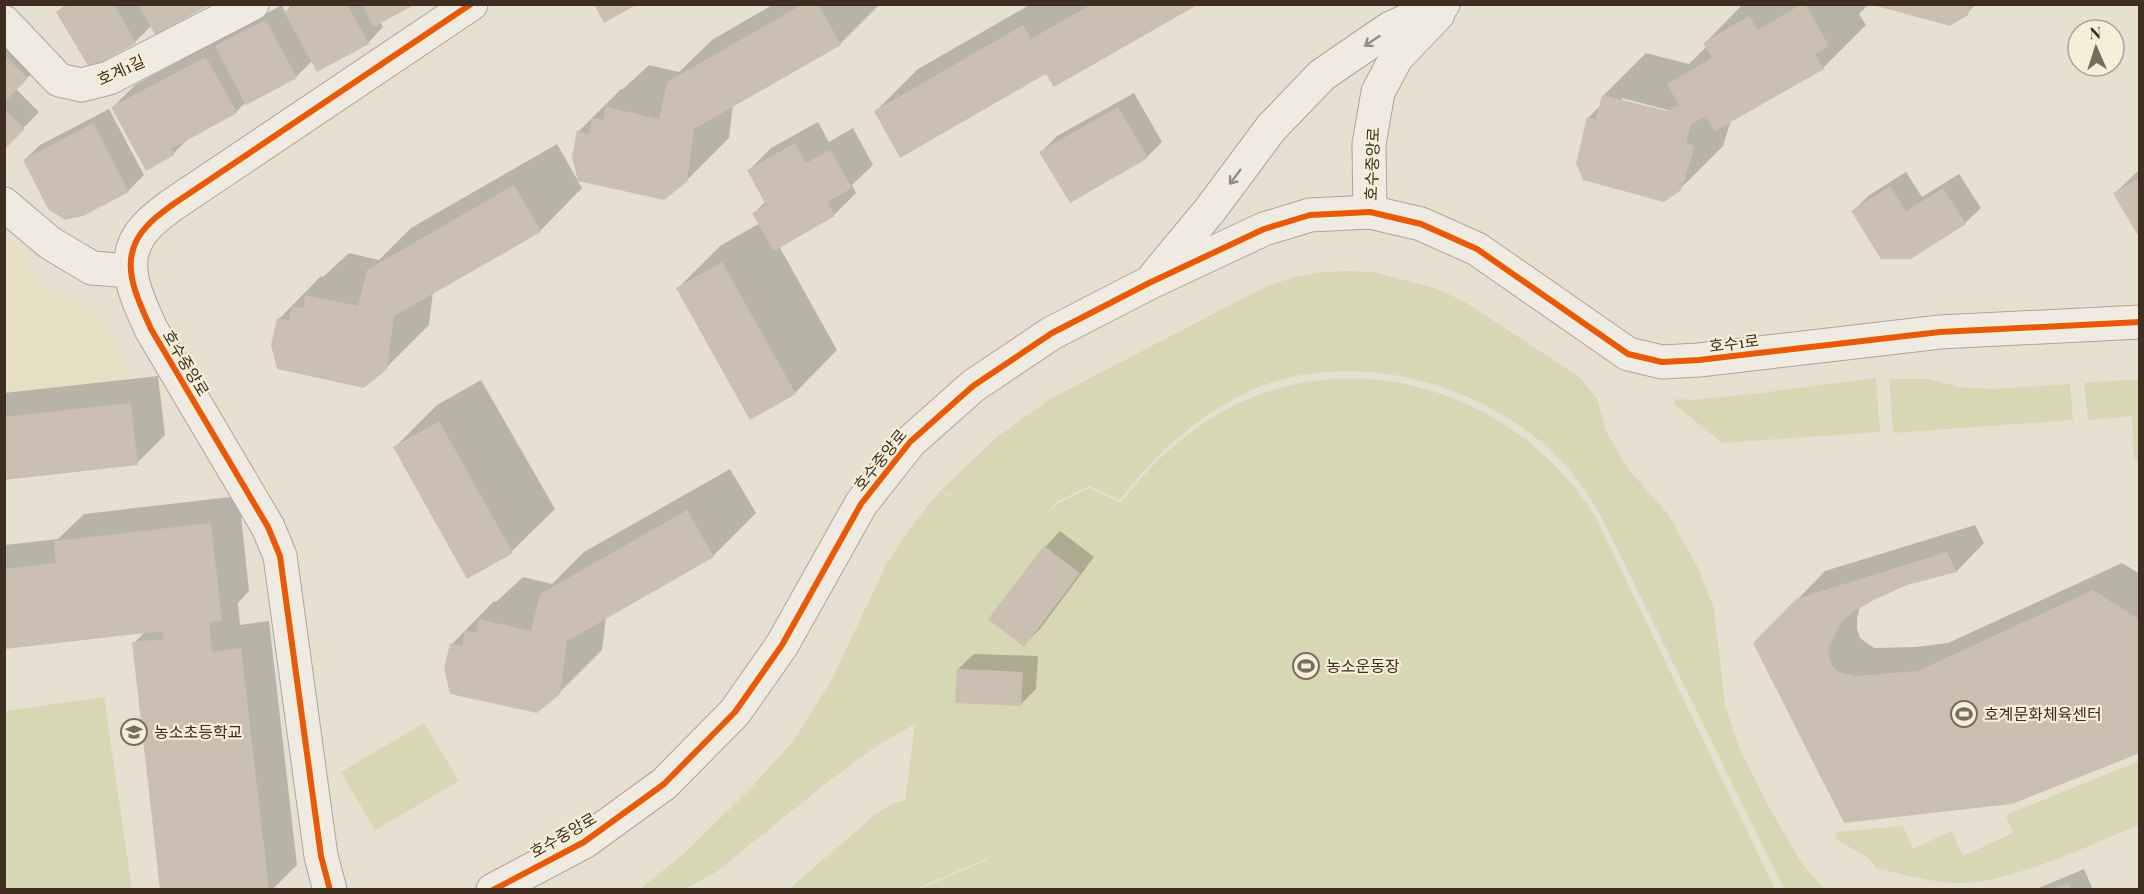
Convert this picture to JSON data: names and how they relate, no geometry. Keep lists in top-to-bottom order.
{
  "streets": {
    "street": ["호계1길", "호수중앙로", "호수1로"]
  },
  "crossings": [
    ["호수중앙로", "호수1로"]
  ],
  "places": {
    "sports": ["농소운동장", "호계문화체육센터"],
    "school or university": ["농소초등학교"]
  },
  "north": "top"
}
